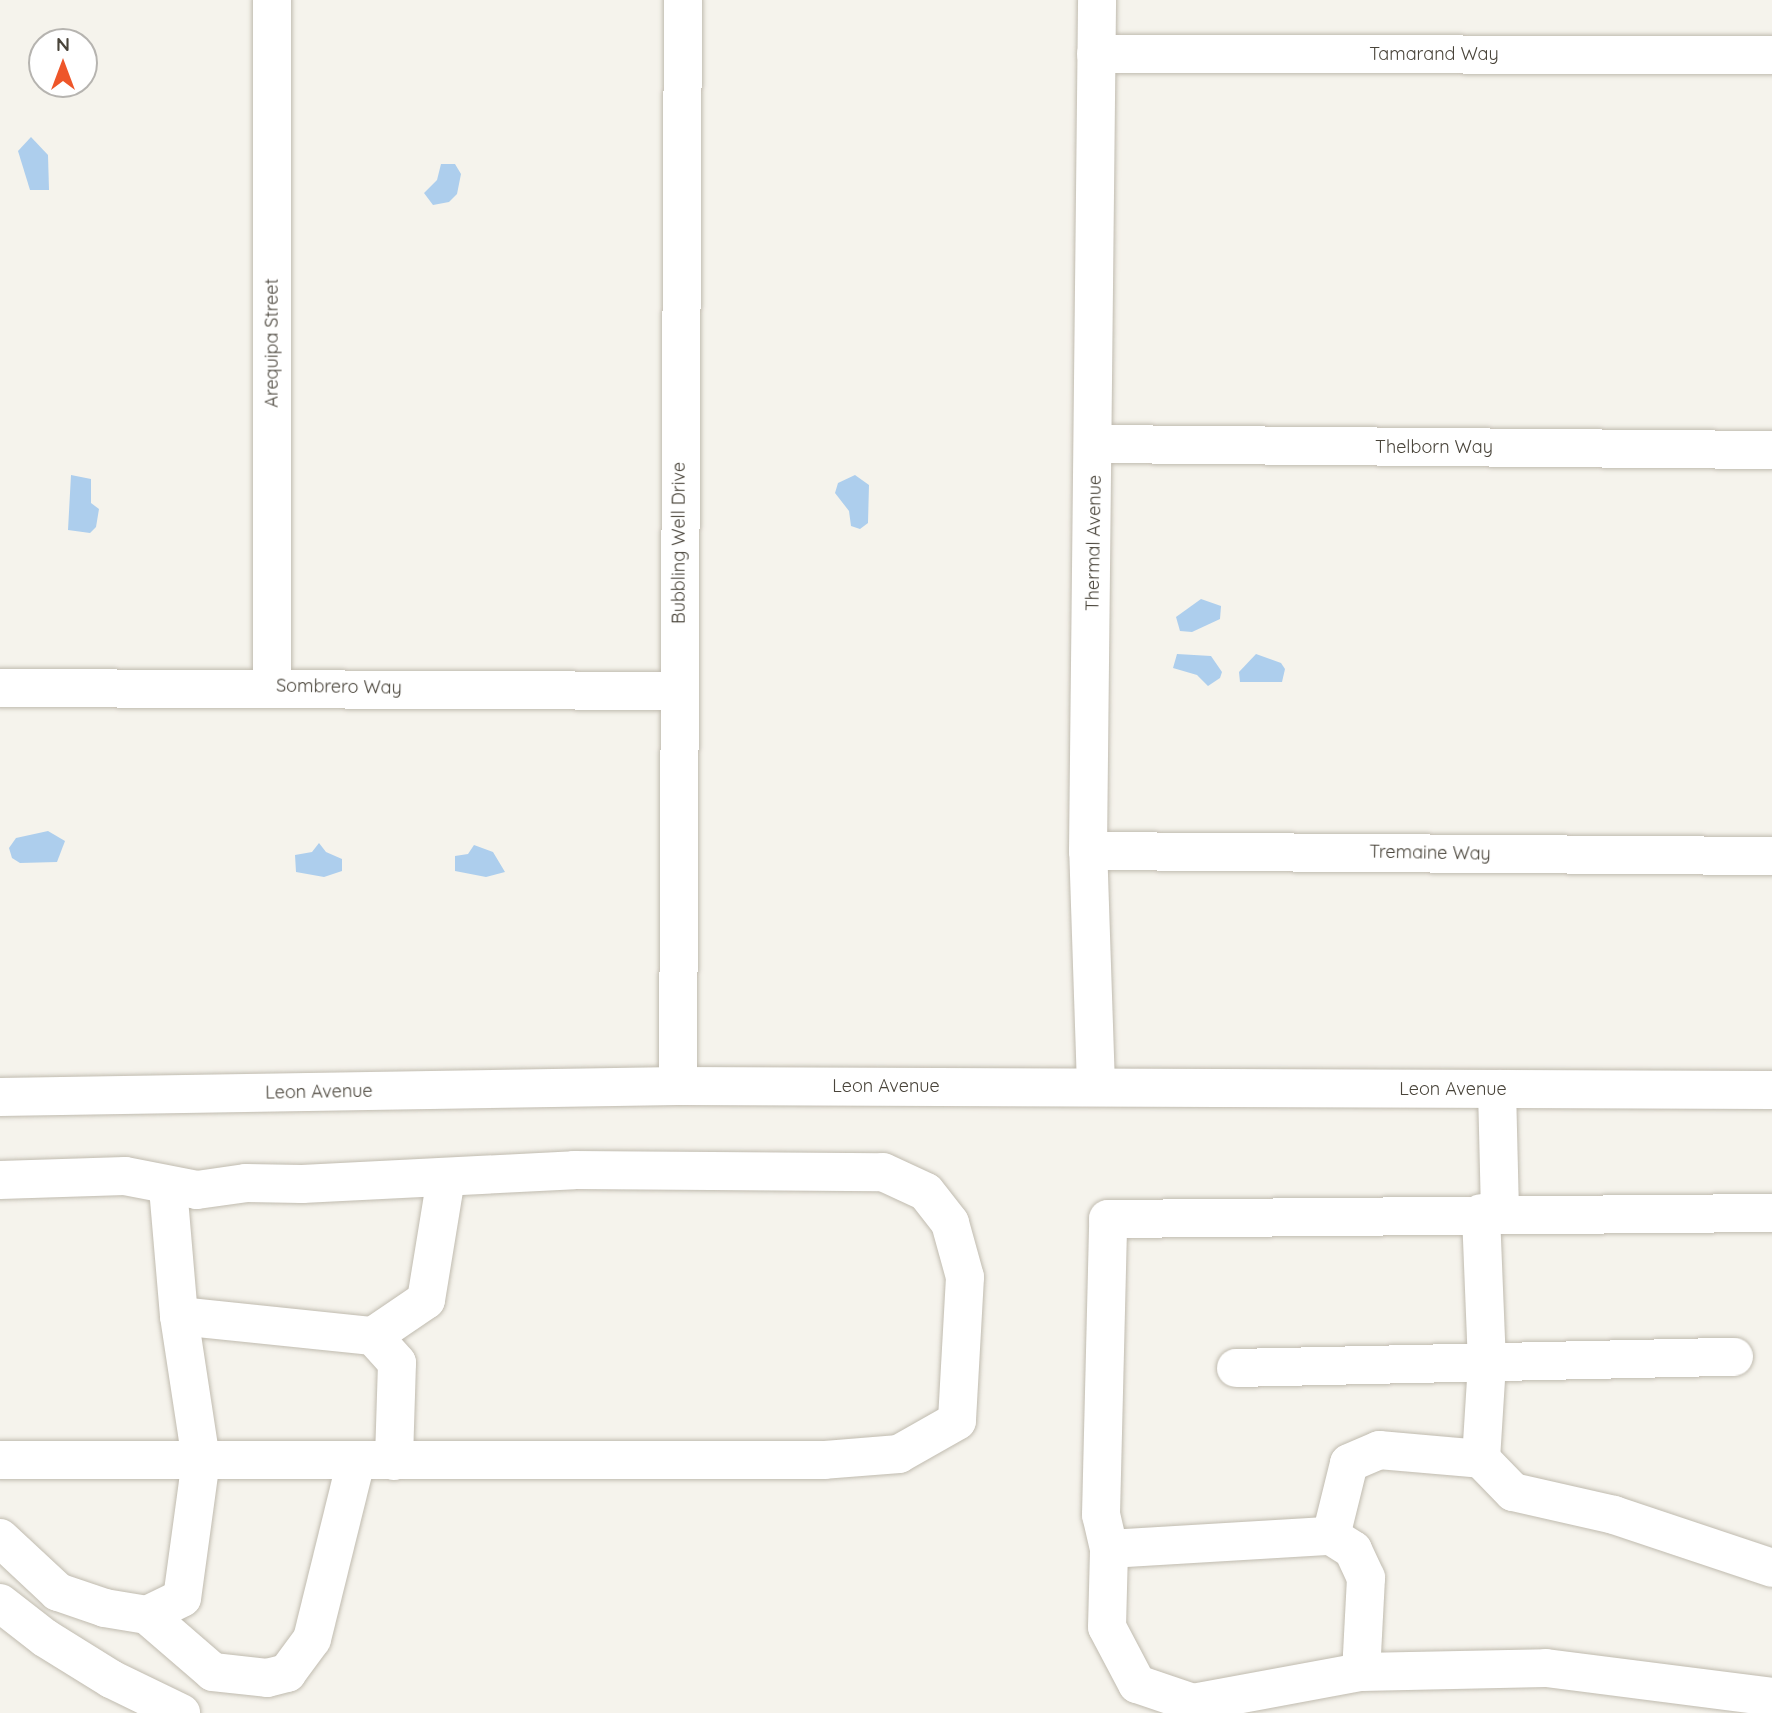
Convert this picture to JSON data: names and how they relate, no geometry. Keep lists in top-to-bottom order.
{
  "streets": {
    "street": [
      "Tamarand Way",
      "Arequipa Street",
      "Thelborn Way",
      "Bubbling Well Drive",
      "Thermal Avenue",
      "Sombrero Way",
      "Tremaine Way",
      "Leon Avenue"
    ]
  },
  "crossings": [
    ["Tamarand Way", "Thermal Avenue"],
    ["Arequipa Street", "Sombrero Way"],
    ["Thelborn Way", "Thermal Avenue"],
    ["Bubbling Well Drive", "Sombrero Way"],
    ["Bubbling Well Drive", "Leon Avenue"],
    ["Thermal Avenue", "Tremaine Way"],
    ["Thermal Avenue", "Leon Avenue"]
  ],
  "north": "top"
}
